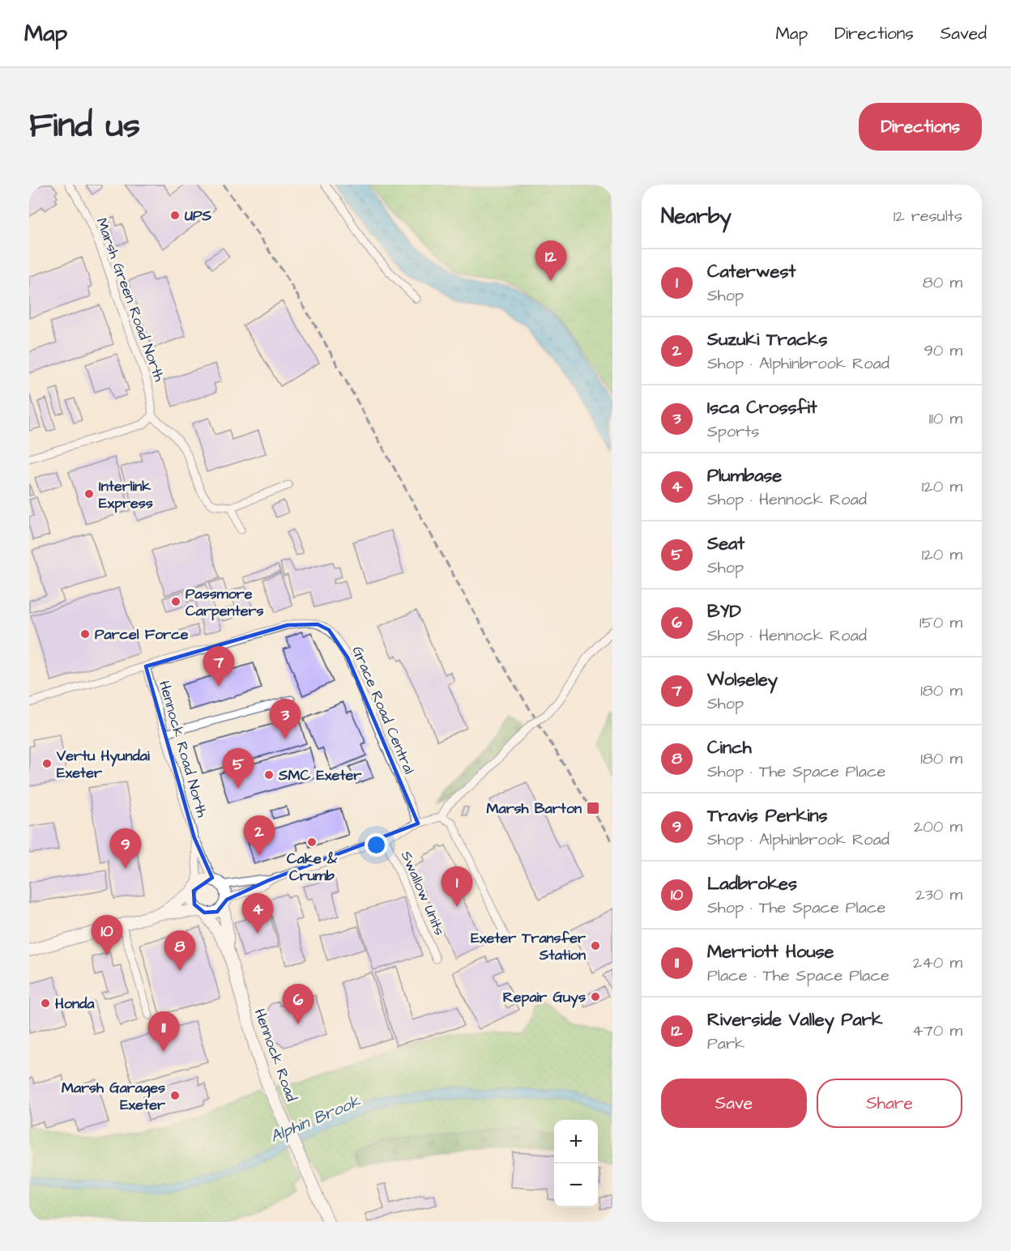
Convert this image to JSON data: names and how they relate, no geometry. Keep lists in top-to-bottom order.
{
  "streets": {
    "main road": ["Hennock Road"],
    "street": [
      "Marsh Green Road North",
      "Grace Road Central",
      "Hennock Road North",
      "Swallow Units"
    ]
  },
  "crossings": [
    ["Grace Road Central", "Hennock Road North"],
    ["Hennock Road North", "Hennock Road"]
  ],
  "water": ["Alphin Brook"],
  "places": {
    "other": [
      "UPS",
      "Interlink Express",
      "Passmore Carpenters",
      "Parcel Force",
      "Vertu Hyundai Exeter",
      "SMC Exeter",
      "Cake & Crumb",
      "Exeter Transfer Station",
      "Repair Guys",
      "Honda",
      "Marsh Garages Exeter"
    ],
    "transit": ["Marsh Barton"]
  },
  "page": {
    "header": "Map",
    "nav": ["Map", "Directions", "Saved"],
    "title": "Find us",
    "buttons": [
      "Directions",
      ["Save", "Share"]
    ],
    "heading": ["Nearby", "12 results"],
    "pins": [
      "12",
      "7",
      "3",
      "5",
      "2",
      "9",
      "1",
      "4",
      "10",
      "8",
      "6",
      "11"
    ],
    "list": [
      {
        "mark": "1",
        "name": "Caterwest",
        "note": "Shop",
        "value": "80 m"
      },
      {
        "mark": "2",
        "name": "Suzuki Tracks",
        "note": "Shop · Alphinbrook Road",
        "value": "90 m"
      },
      {
        "mark": "3",
        "name": "Isca Crossfit",
        "note": "Sports",
        "value": "110 m"
      },
      {
        "mark": "4",
        "name": "Plumbase",
        "note": "Shop · Hennock Road",
        "value": "120 m"
      },
      {
        "mark": "5",
        "name": "Seat",
        "note": "Shop",
        "value": "120 m"
      },
      {
        "mark": "6",
        "name": "BYD",
        "note": "Shop · Hennock Road",
        "value": "150 m"
      },
      {
        "mark": "7",
        "name": "Wolseley",
        "note": "Shop",
        "value": "180 m"
      },
      {
        "mark": "8",
        "name": "Cinch",
        "note": "Shop · The Space Place",
        "value": "180 m"
      },
      {
        "mark": "9",
        "name": "Travis Perkins",
        "note": "Shop · Alphinbrook Road",
        "value": "200 m"
      },
      {
        "mark": "10",
        "name": "Ladbrokes",
        "note": "Shop · The Space Place",
        "value": "230 m"
      },
      {
        "mark": "11",
        "name": "Merriott House",
        "note": "Place · The Space Place",
        "value": "240 m"
      },
      {
        "mark": "12",
        "name": "Riverside Valley Park",
        "note": "Park",
        "value": "470 m"
      }
    ],
    "map_buttons": ["+", "−"]
  }
}
